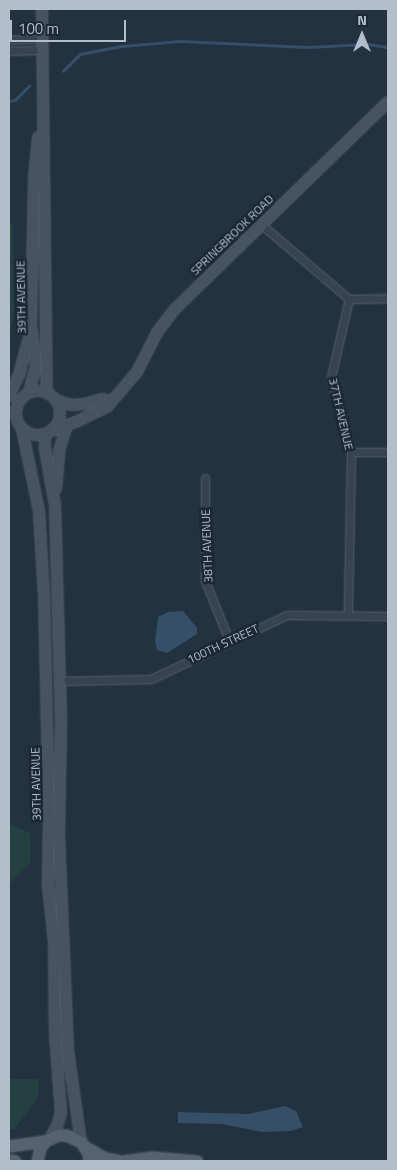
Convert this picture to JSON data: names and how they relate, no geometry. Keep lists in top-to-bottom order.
{
  "streets": {
    "main road": ["SPRINGBROOK ROAD", "39TH AVENUE"],
    "street": ["37TH AVENUE", "38TH AVENUE", "100TH STREET"]
  },
  "crossings": [
    ["SPRINGBROOK ROAD", "39TH AVENUE"],
    ["39TH AVENUE", "100TH STREET"],
    ["37TH AVENUE", "100TH STREET"],
    ["38TH AVENUE", "100TH STREET"]
  ],
  "scale_bar": "100 m",
  "north": "top"
}
